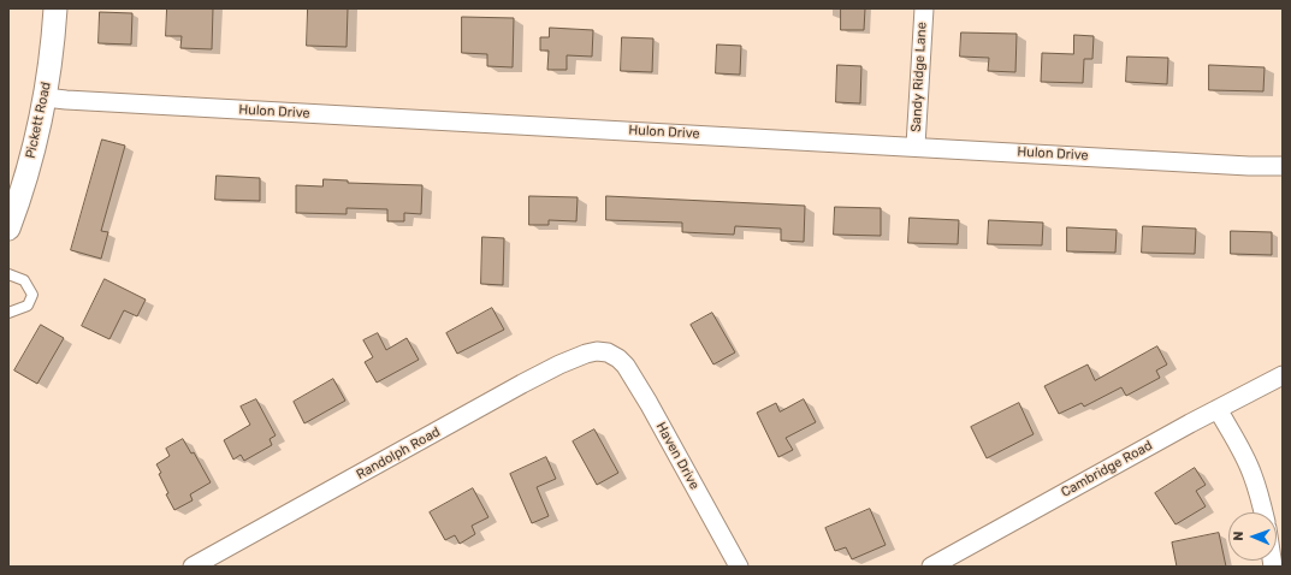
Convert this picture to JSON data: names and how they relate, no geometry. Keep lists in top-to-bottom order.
{
  "streets": {
    "street": [
      "Sandy Ridge Lane",
      "Hulon Drive",
      "Pickett Road",
      "Randolph Road",
      "Haven Drive",
      "Cambridge Road"
    ]
  },
  "crossings": [
    ["Sandy Ridge Lane", "Hulon Drive"],
    ["Hulon Drive", "Pickett Road"],
    ["Randolph Road", "Haven Drive"]
  ],
  "north": "left"
}
